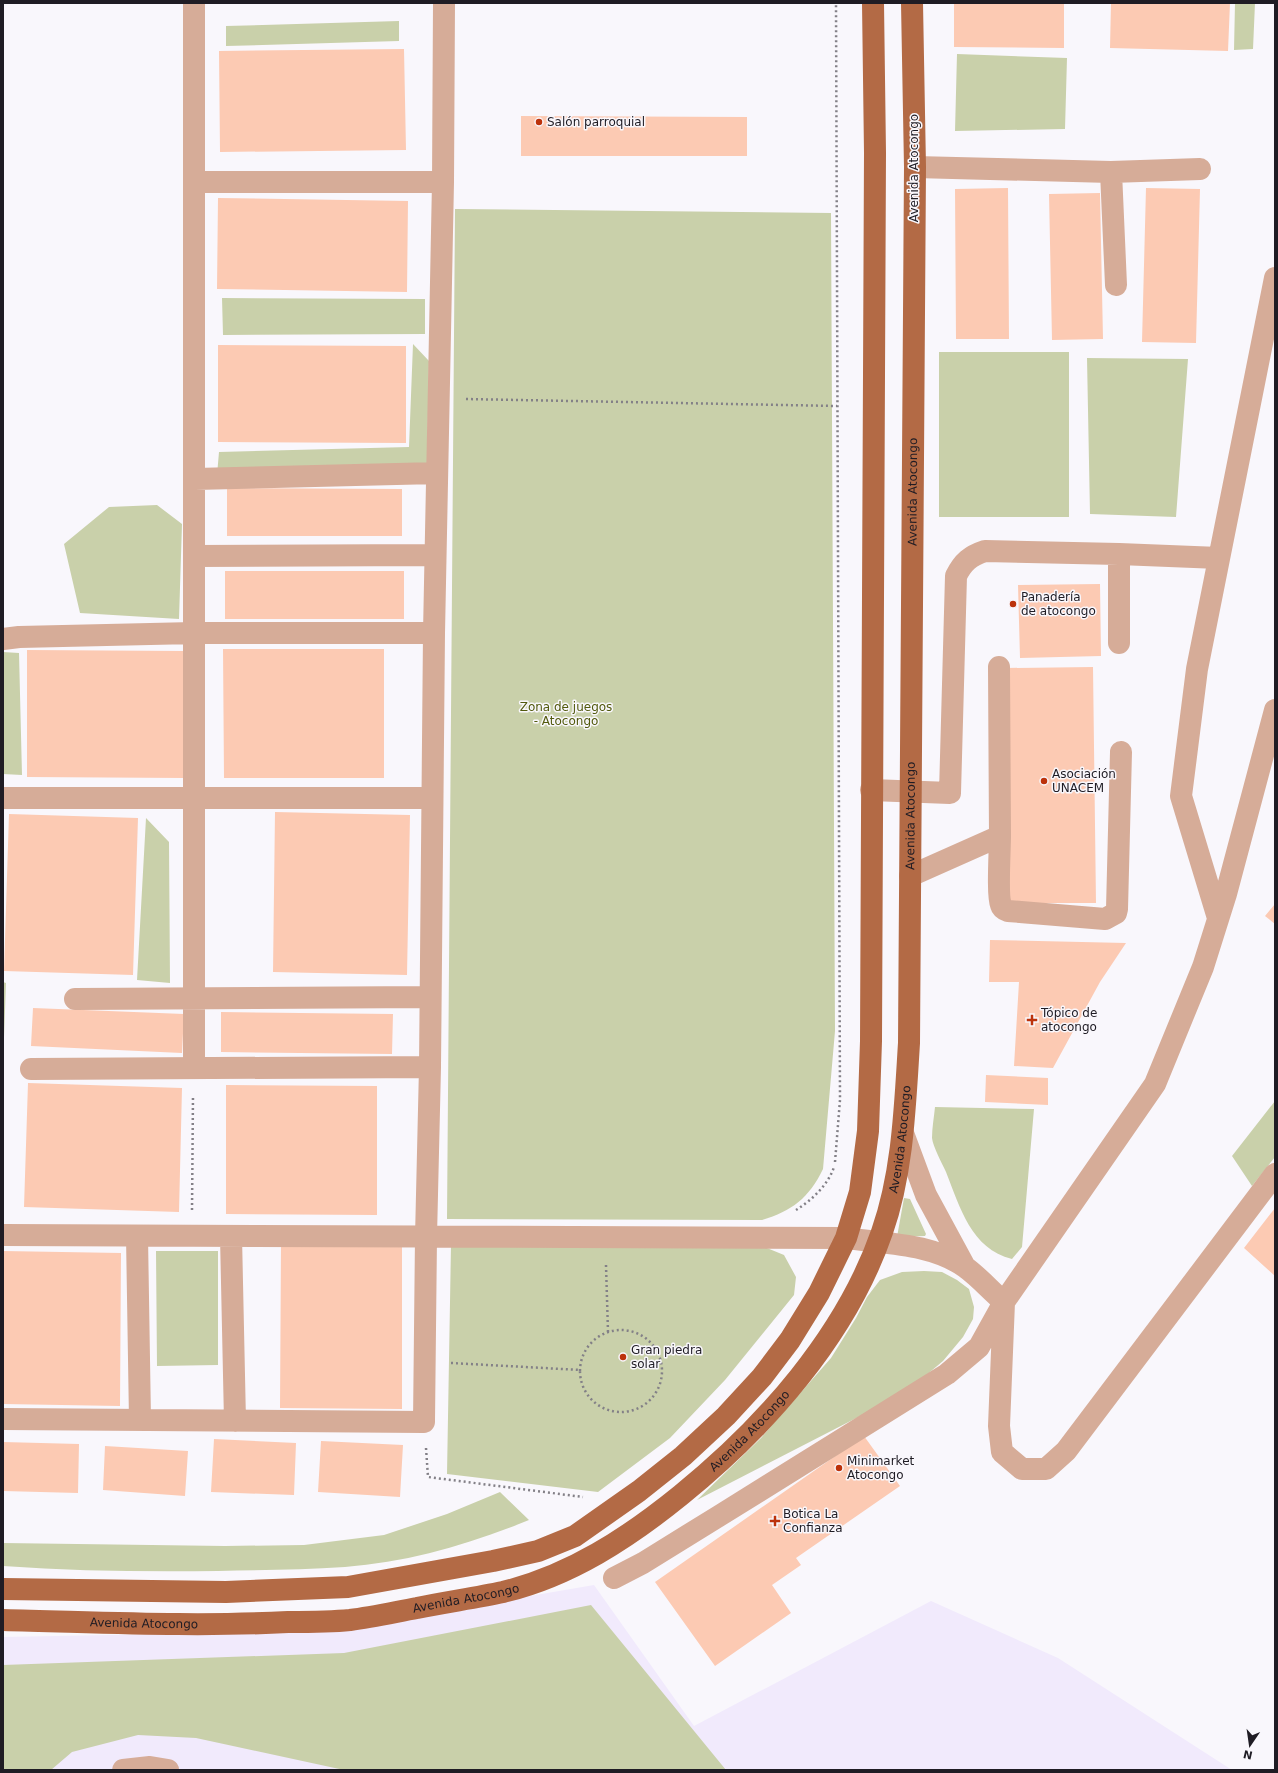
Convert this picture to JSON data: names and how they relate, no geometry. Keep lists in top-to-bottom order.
{
  "streets": {
    "main road": ["Avenida Atocongo"]
  },
  "parks": ["Zona de juegos - Atocongo"],
  "places": {
    "other": [
      "Salón parroquial",
      "Panadería de atocongo",
      "Asociación UNACEM",
      "Gran piedra solar",
      "Minimarket Atocongo"
    ],
    "health": ["Tópico de atocongo", "Botica La Confianza"]
  },
  "north": "bottom"
}
